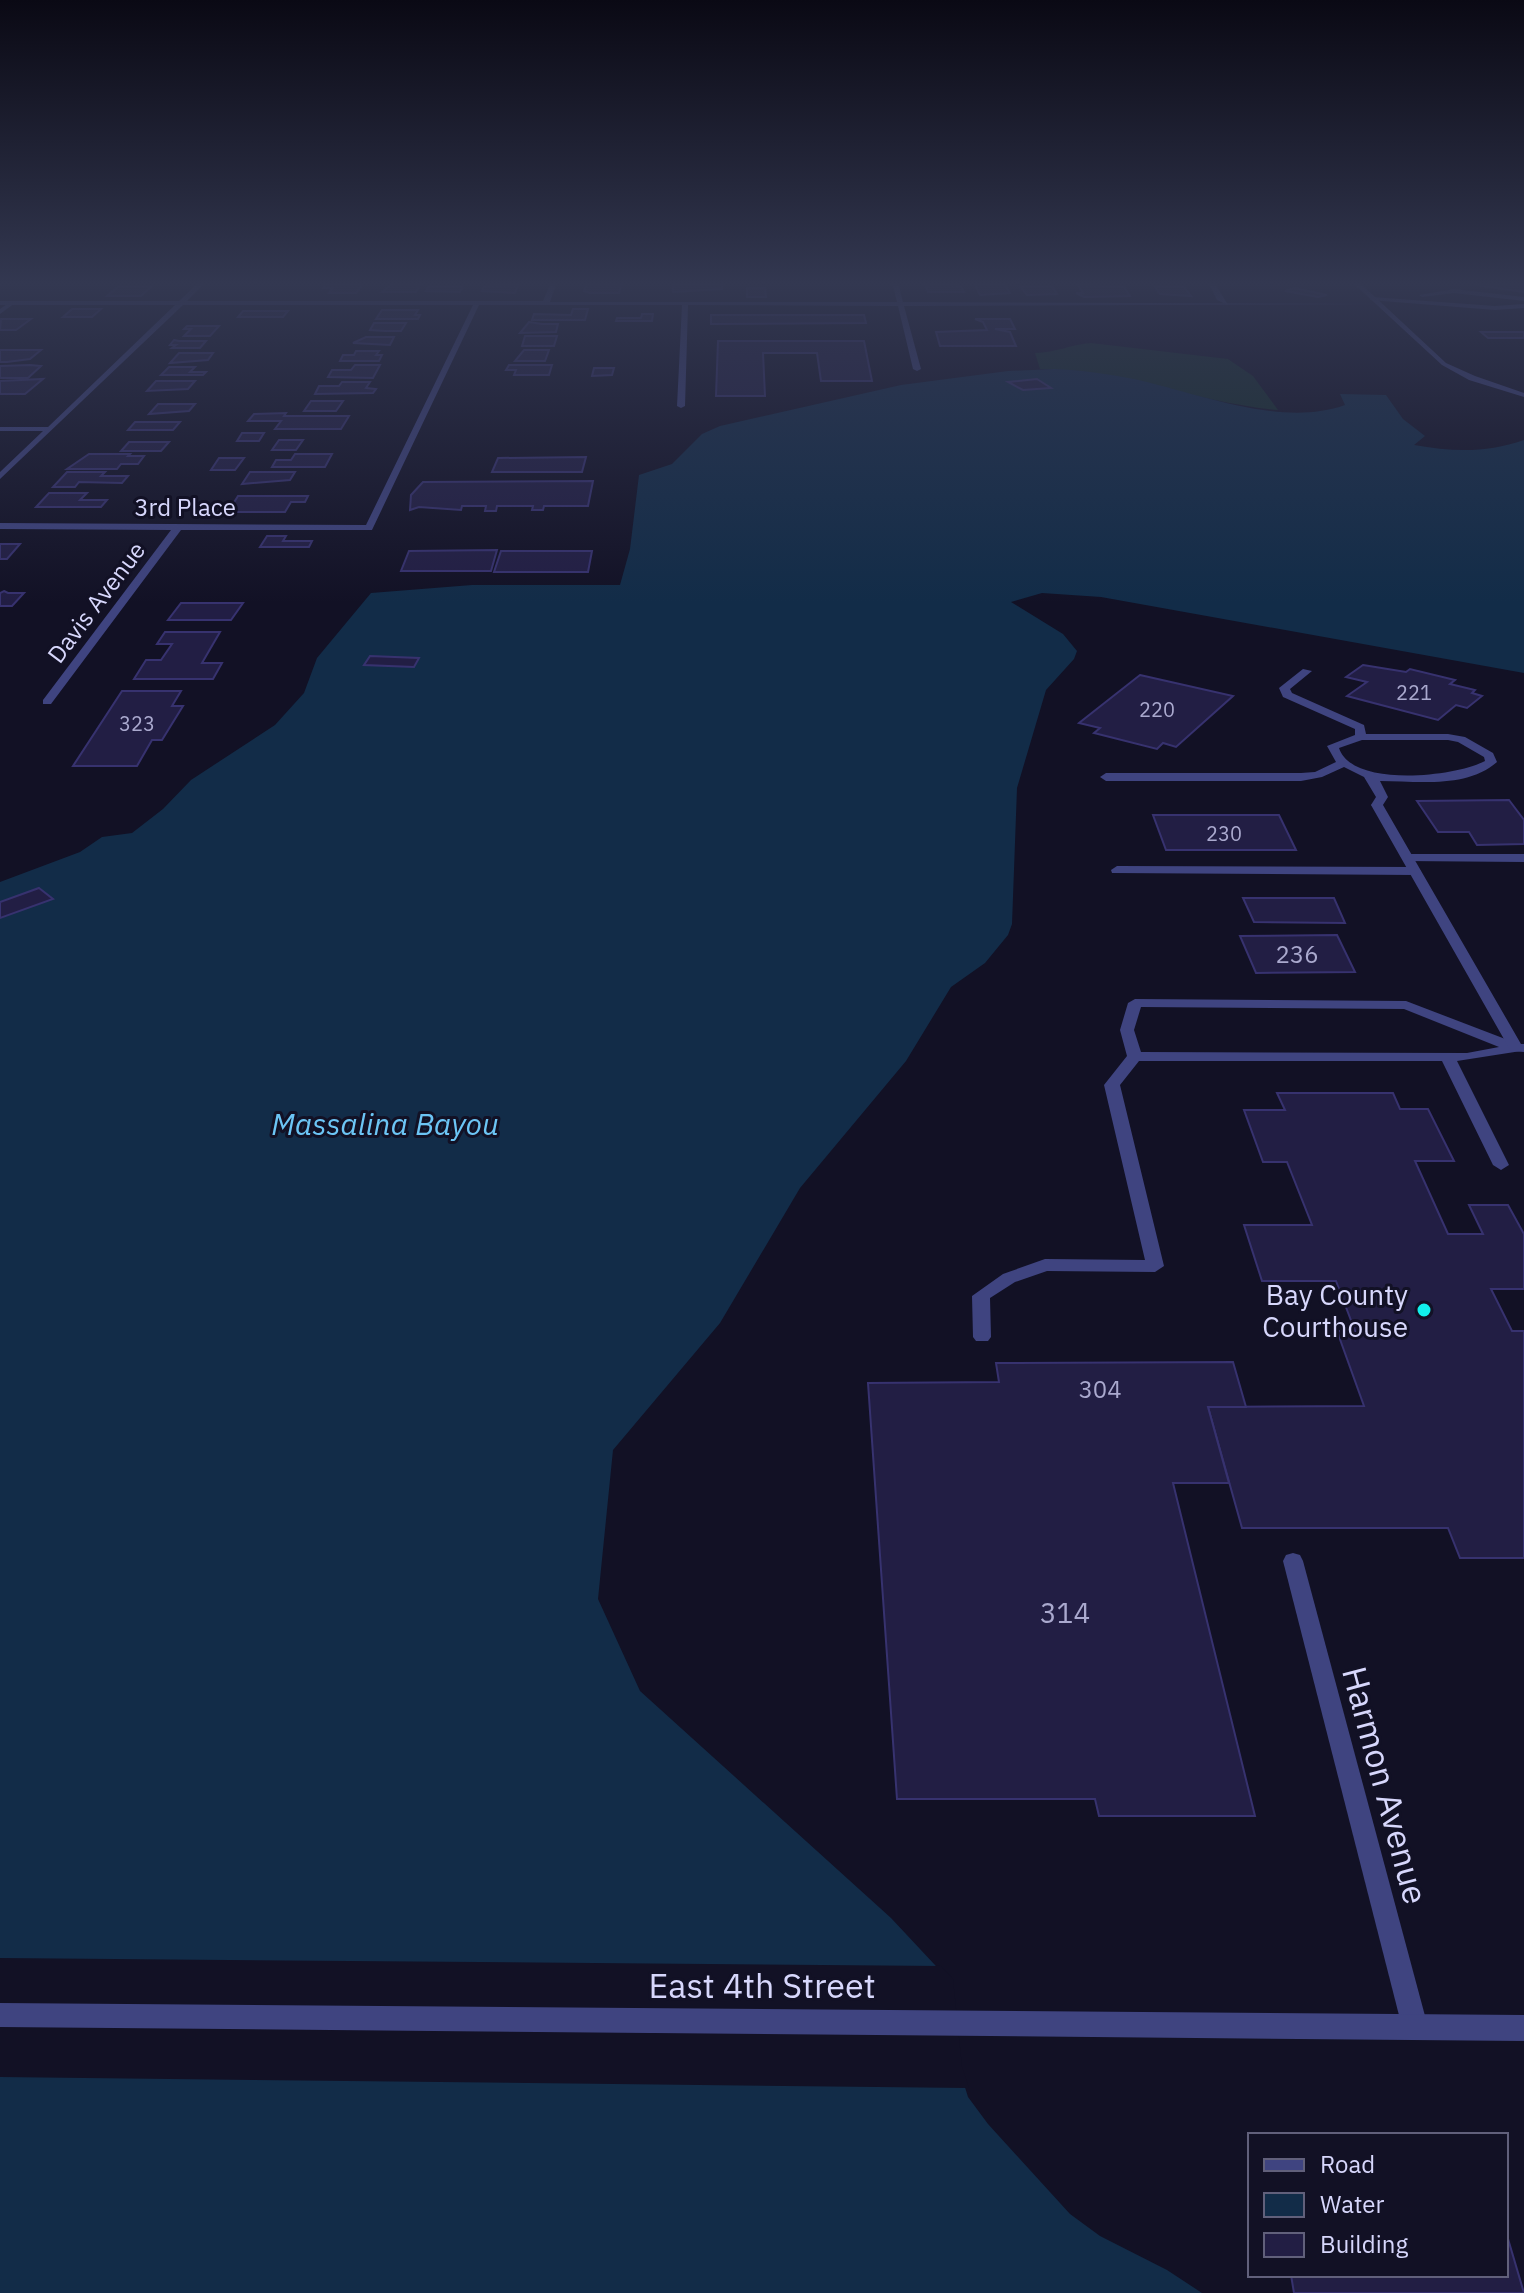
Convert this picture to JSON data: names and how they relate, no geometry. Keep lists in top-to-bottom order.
{
  "streets": {
    "street": [
      "3rd Place",
      "Davis Avenue",
      "Harmon Avenue",
      "East 4th Street"
    ]
  },
  "crossings": [
    ["3rd Place", "Davis Avenue"],
    ["Harmon Avenue", "East 4th Street"]
  ],
  "water": ["Massalina Bayou"],
  "places": ["Bay County Courthouse"],
  "house_numbers": [
    "221",
    "220",
    "323",
    "230",
    "236",
    "304",
    "314"
  ],
  "legend": ["Road", "Water", "Building"]
}
